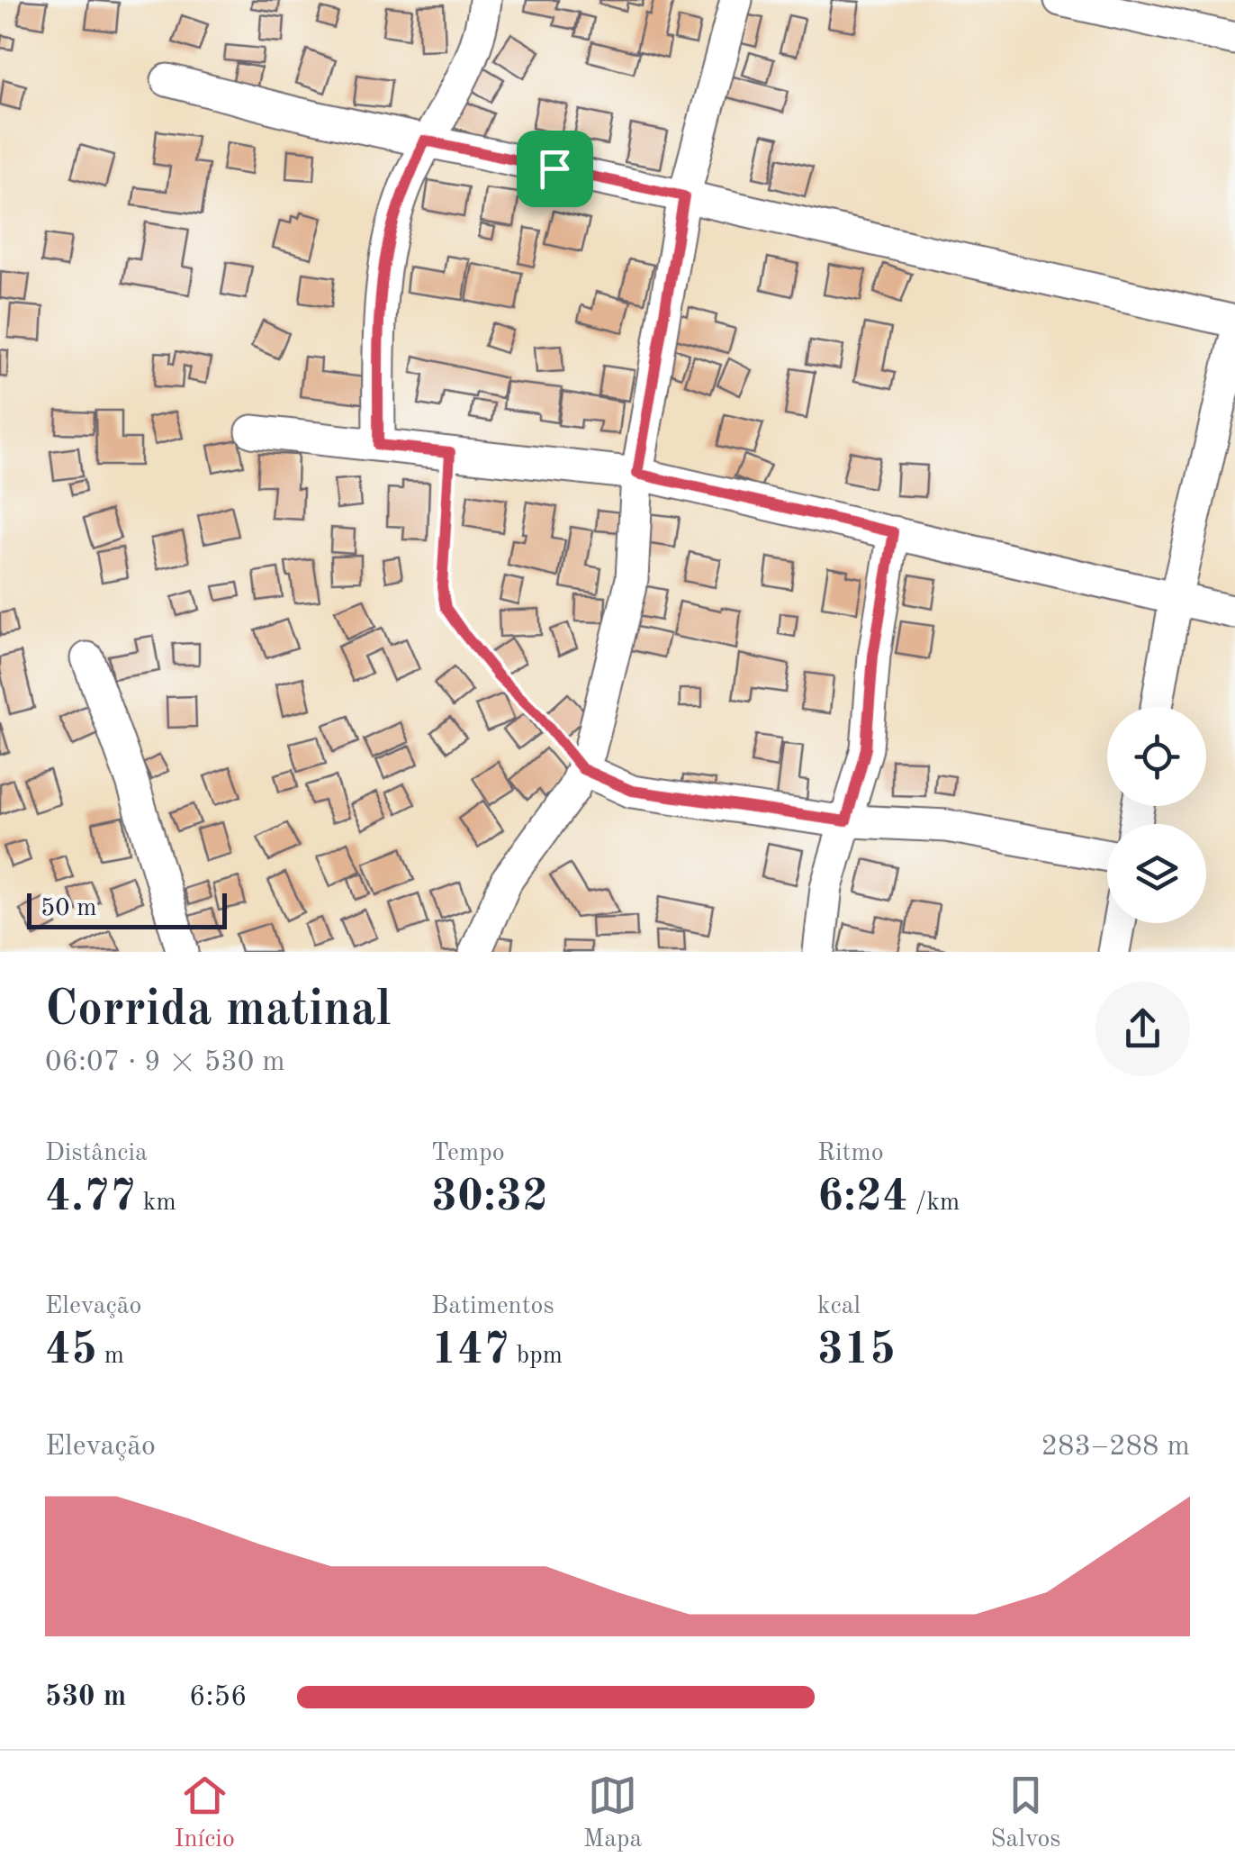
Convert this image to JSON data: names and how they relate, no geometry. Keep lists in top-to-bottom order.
{
  "scale_bar": "50 m",
  "page": {
    "scale": "50 m",
    "heading": ["Corrida matinal", "06:07 · 9 × 530 m"],
    "stats": [
      ["Distância", "4.77 km"],
      ["Tempo", "30:32"],
      ["Ritmo", "6:24 /km"],
      ["Elevação", "45 m"],
      ["Batimentos", "147 bpm"],
      ["kcal", "315"]
    ],
    "chart": ["Elevação", "283–288 m"],
    "list": [
      {
        "name": "530 m",
        "note": "6:56"
      }
    ],
    "tabs": ["Início", "Mapa", "Salvos"]
  }
}
